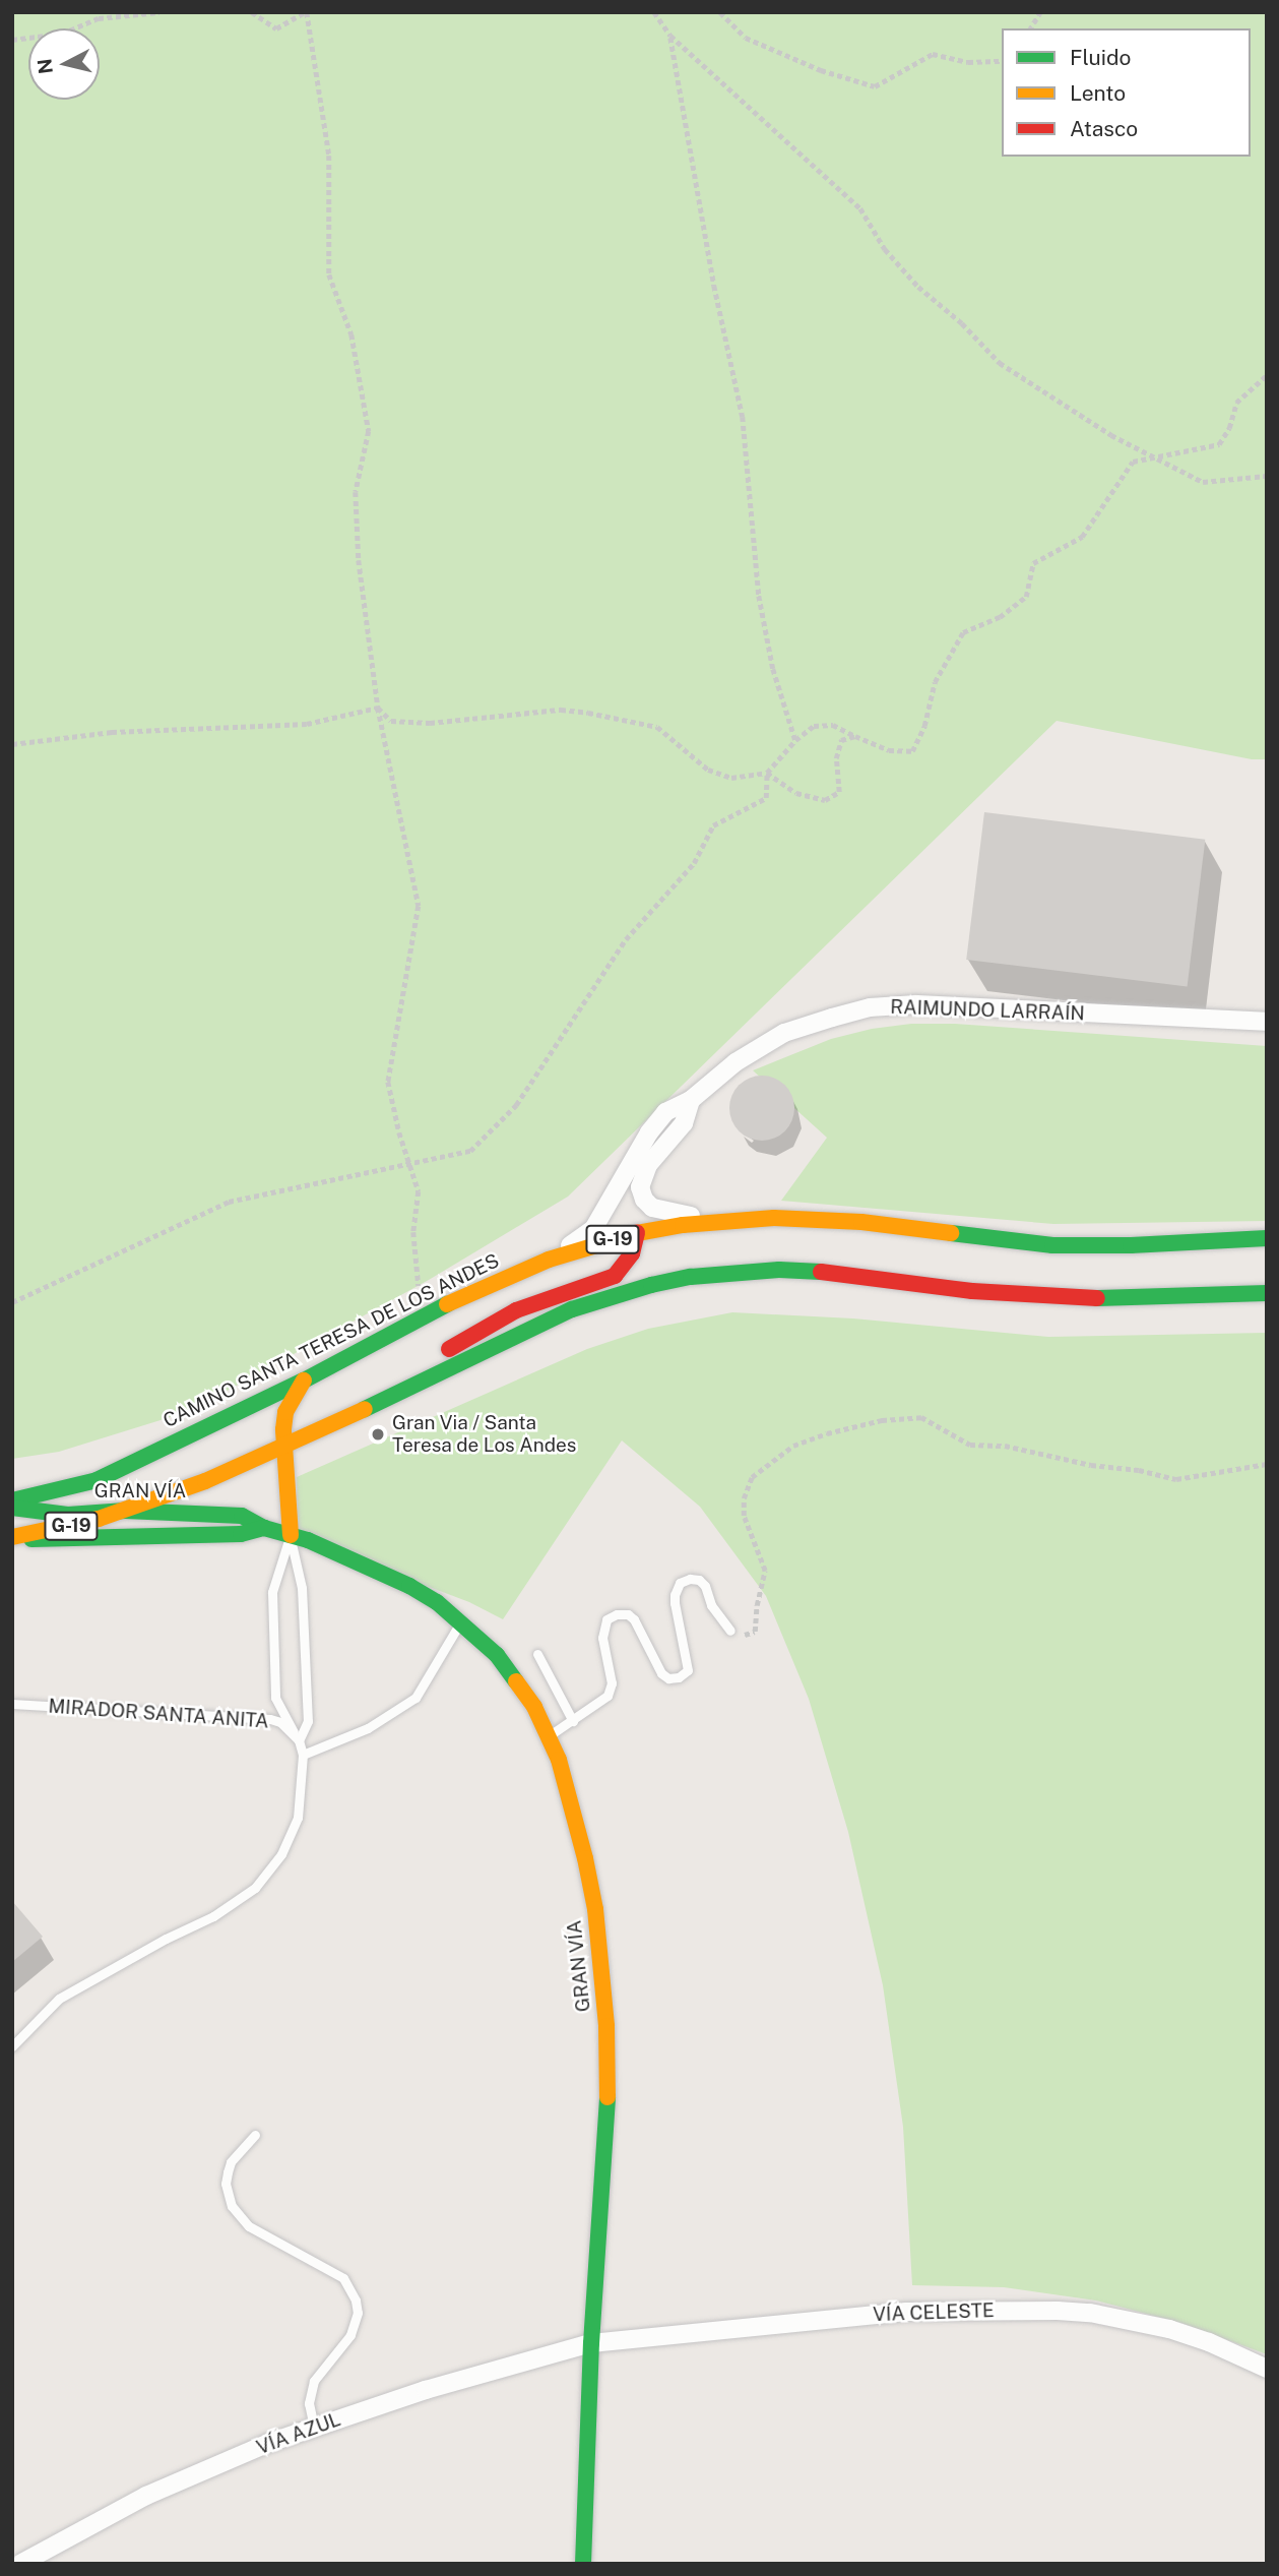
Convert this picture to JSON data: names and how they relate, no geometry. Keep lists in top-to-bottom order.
{
  "streets": {
    "main road": ["G-19", "CAMINO SANTA TERESA DE LOS ANDES", "GRAN VÍA"],
    "street": ["RAIMUNDO LARRAÍN", "VÍA CELESTE", "VÍA AZUL"],
    "lane": ["MIRADOR SANTA ANITA"]
  },
  "crossings": [
    ["RAIMUNDO LARRAÍN", "CAMINO SANTA TERESA DE LOS ANDES"],
    ["G-19", "GRAN VÍA"],
    ["GRAN VÍA", "MIRADOR SANTA ANITA"],
    ["GRAN VÍA", "VÍA CELESTE"],
    ["GRAN VÍA", "VÍA AZUL"],
    ["VÍA CELESTE", "VÍA AZUL"]
  ],
  "places": ["Gran Via / Santa Teresa de Los Andes"],
  "legend": ["Fluido", "Lento", "Atasco"],
  "north": "left"
}
